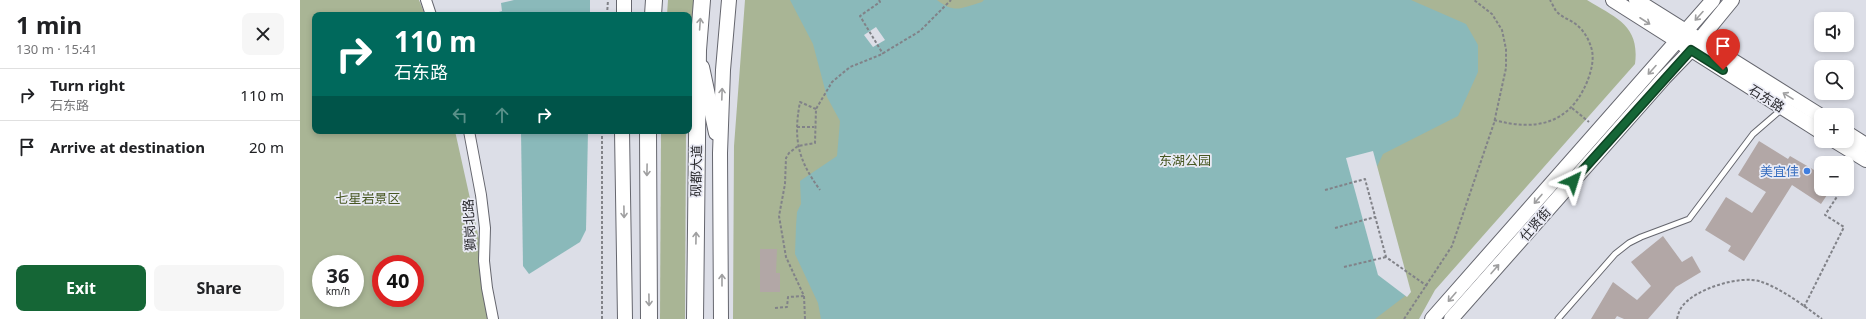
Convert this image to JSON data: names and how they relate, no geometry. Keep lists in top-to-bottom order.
{
  "streets": {
    "main road": ["砚都大道"],
    "street": ["石东路", "仕贤街", "獅岗北路"]
  },
  "crossings": [
    ["石东路", "仕贤街"]
  ],
  "parks": ["东湖公园", "七星岩景区"],
  "places": ["美宜佳"],
  "page": {
    "heading": ["1 min", "130 m · 15:41"],
    "map_buttons": ["+", "−"],
    "turn": ["110 m", "石东路"],
    "list": [
      {
        "name": "Turn right",
        "note": "石东路",
        "value": "110 m"
      },
      {
        "name": "Arrive at destination",
        "value": "20 m"
      }
    ],
    "speed": "36 km/h",
    "limit": "40",
    "buttons": ["Exit", "Share"]
  }
}
